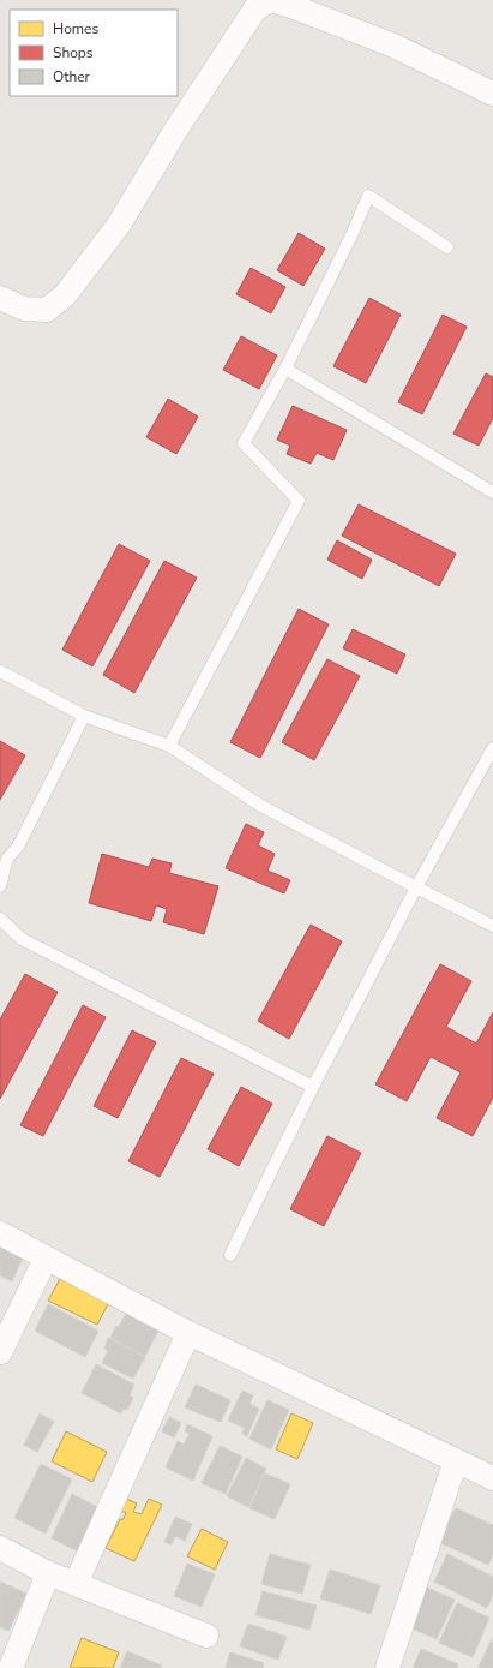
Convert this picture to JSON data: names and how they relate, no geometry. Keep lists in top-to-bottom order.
{
  "legend": ["Homes", "Shops", "Other"]
}
